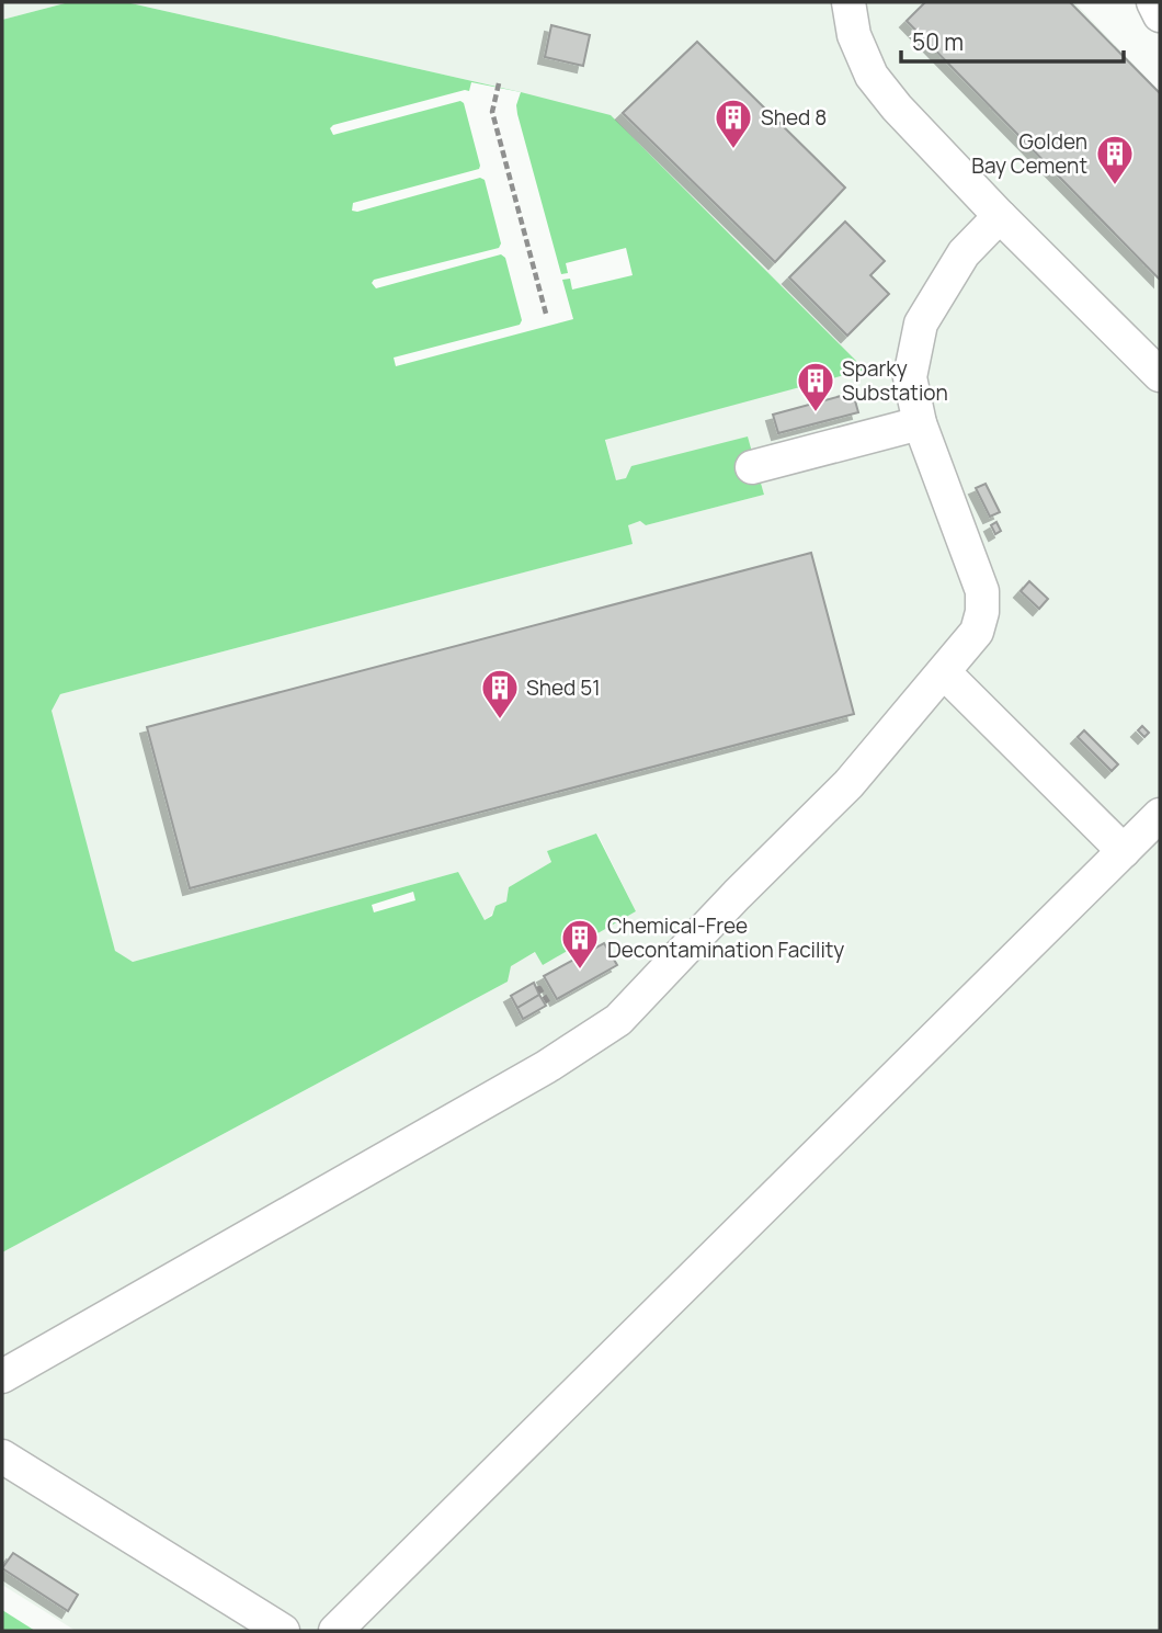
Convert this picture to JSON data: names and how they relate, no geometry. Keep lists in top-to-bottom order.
{
  "places": {
    "building": [
      "Shed 8",
      "Golden Bay Cement",
      "Sparky Substation",
      "Shed 51",
      "Chemical-Free Decontamination Facility"
    ]
  },
  "scale_bar": "50 m"
}
